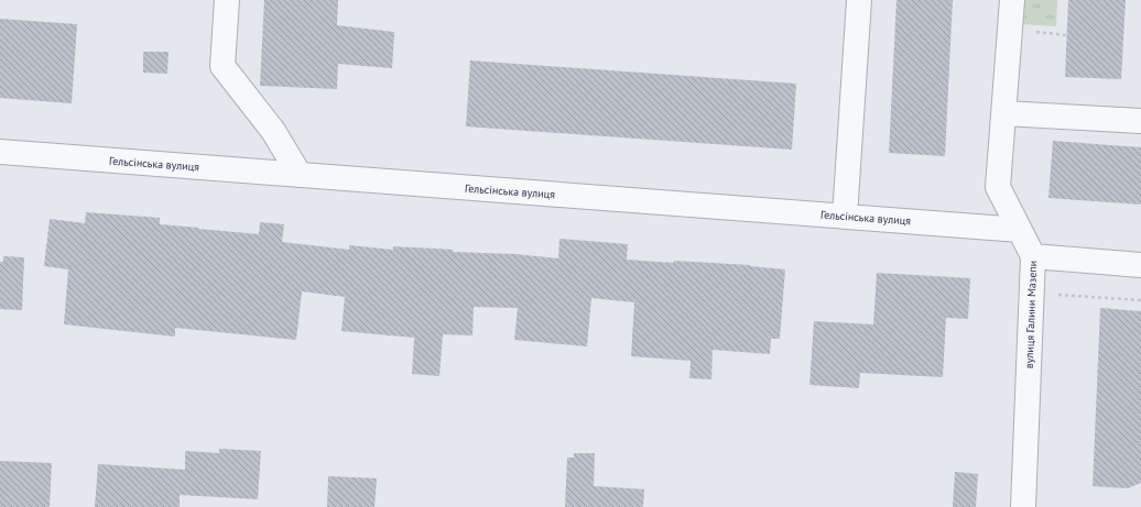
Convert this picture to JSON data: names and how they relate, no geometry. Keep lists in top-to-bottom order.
{
  "streets": {
    "street": ["Гельсінська вулиця", "вулиця Галини Мазепи"]
  },
  "crossings": [
    ["Гельсінська вулиця", "вулиця Галини Мазепи"]
  ]
}
